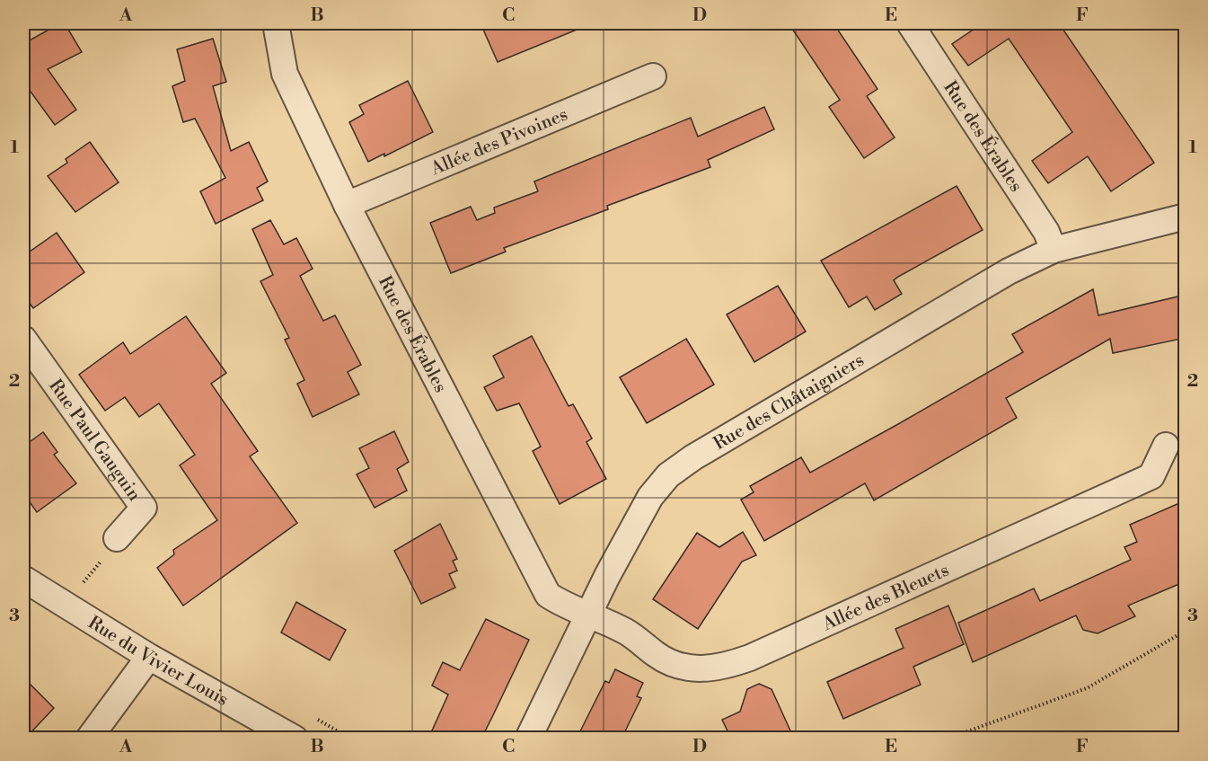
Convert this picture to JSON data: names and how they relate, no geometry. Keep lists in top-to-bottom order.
{
  "streets": {
    "street": [
      "Rue des Érables",
      "Allée des Pivoines",
      "Rue des Châtaigniers",
      "Rue Paul Gauguin",
      "Allée des Bleuets",
      "Rue du Vivier Louis"
    ]
  },
  "crossings": [
    ["Rue des Érables", "Allée des Pivoines"],
    ["Rue des Érables", "Rue des Châtaigniers"],
    ["Rue des Érables", "Allée des Bleuets"],
    ["Rue des Châtaigniers", "Allée des Bleuets"]
  ],
  "grid": {
    "columns": [
      "A",
      "B",
      "C",
      "D",
      "E",
      "F"
    ],
    "rows": ["1", "2", "3"]
  }
}
